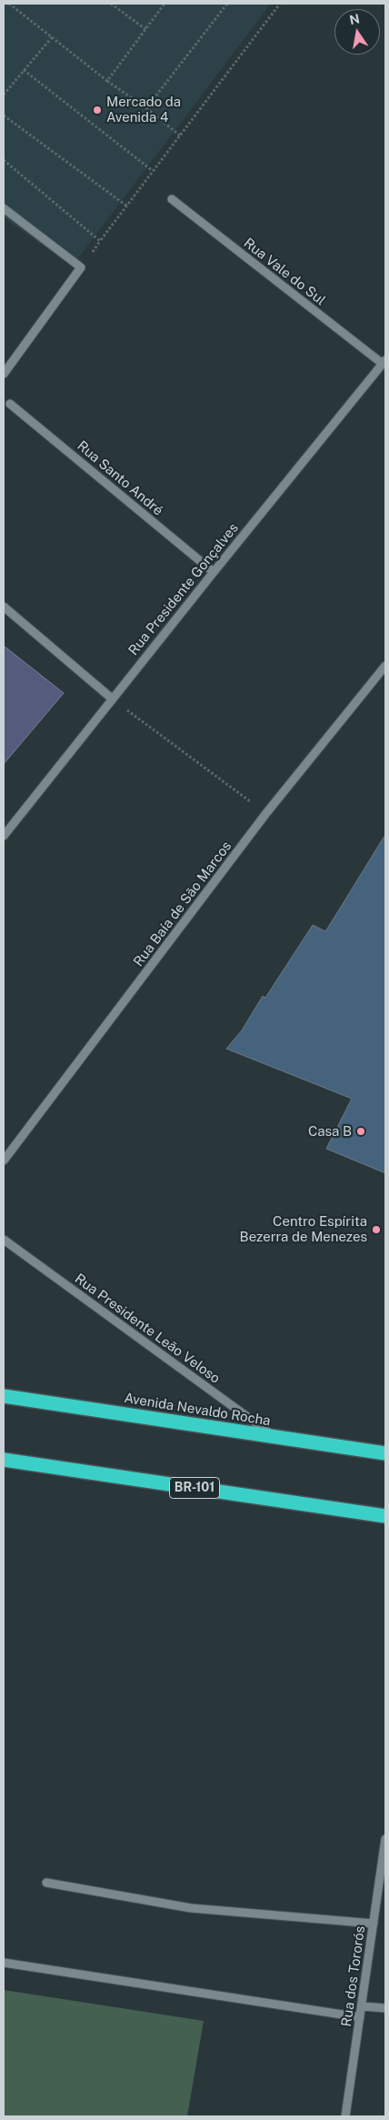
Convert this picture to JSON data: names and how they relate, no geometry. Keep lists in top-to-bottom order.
{
  "streets": {
    "highway": ["Avenida Nevaldo Rocha", "BR-101"],
    "street": [
      "Rua Vale do Sul",
      "Rua Santo André",
      "Rua Presidente Gonçalves",
      "Rua Baía de São Marcos",
      "Rua Presidente Leão Veloso",
      "Rua dos Tororós"
    ]
  },
  "crossings": [
    ["Rua Vale do Sul", "Rua Presidente Gonçalves"],
    ["Rua Santo André", "Rua Presidente Gonçalves"],
    ["Rua Presidente Leão Veloso", "Avenida Nevaldo Rocha"]
  ],
  "places": ["Mercado da Avenida 4", "Casa B", "Centro Espírita Bezerra de Menezes"],
  "north": "top"
}
